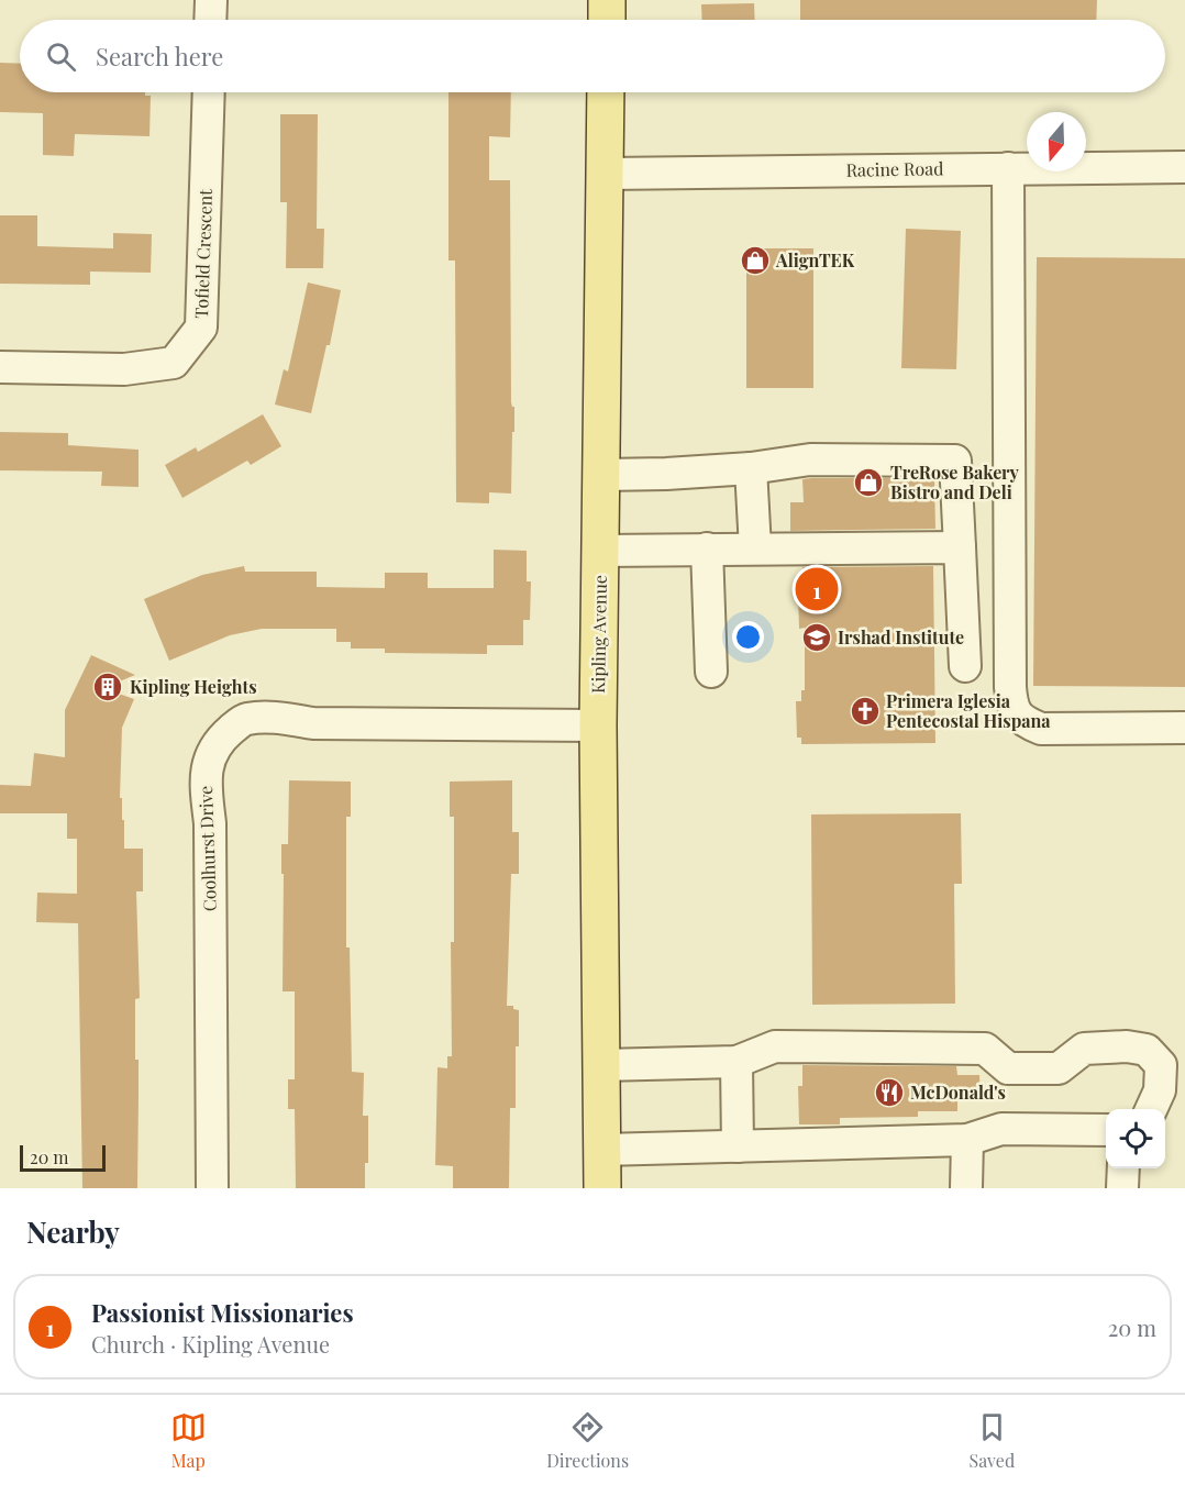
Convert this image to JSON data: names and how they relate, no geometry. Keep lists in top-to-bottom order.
{
  "streets": {
    "main road": ["Kipling Avenue"],
    "street": ["Racine Road", "Tofield Crescent", "Coolhurst Drive"]
  },
  "crossings": [
    ["Racine Road", "Kipling Avenue"],
    ["Kipling Avenue", "Coolhurst Drive"]
  ],
  "places": {
    "shop": ["AlignTEK", "TreRose Bakery Bistro and Deli"],
    "school or university": ["Irshad Institute"],
    "building": ["Kipling Heights"],
    "church": ["Primera Iglesia Pentecostal Hispana"],
    "restaurant": ["McDonald's"]
  },
  "scale_bar": "20 m",
  "north": "bottom",
  "page": {
    "search": "Search here",
    "pins": "1",
    "scale": "20 m",
    "heading": "Nearby",
    "list": [
      {
        "mark": "1",
        "name": "Passionist Missionaries",
        "note": "Church · Kipling Avenue",
        "value": "20 m"
      }
    ],
    "nav": ["Map", "Directions", "Saved"]
  }
}
